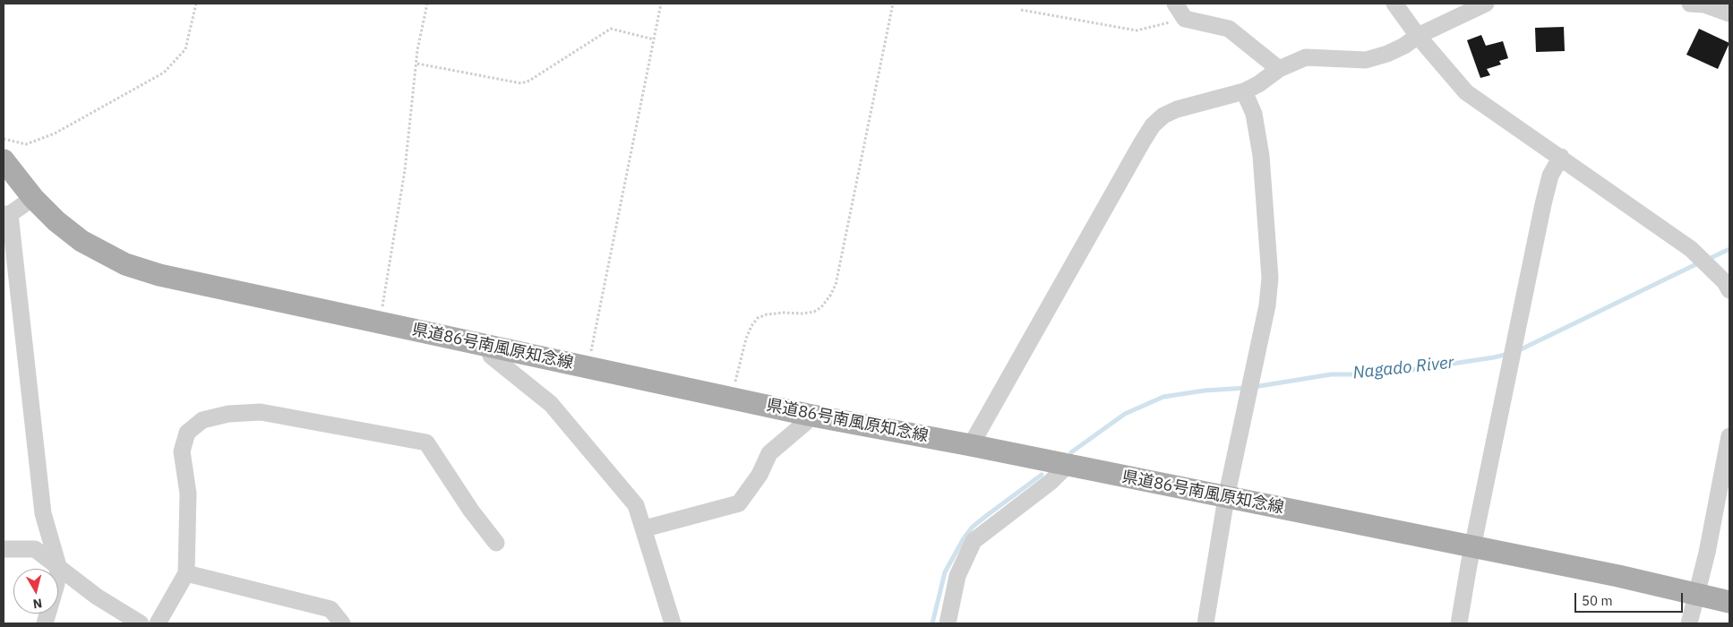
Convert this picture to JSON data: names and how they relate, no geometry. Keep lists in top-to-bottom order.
{
  "streets": {
    "main road": ["県道86号南風原知念線"]
  },
  "water": ["Nagado River"],
  "scale_bar": "50 m",
  "north": "bottom"
}
